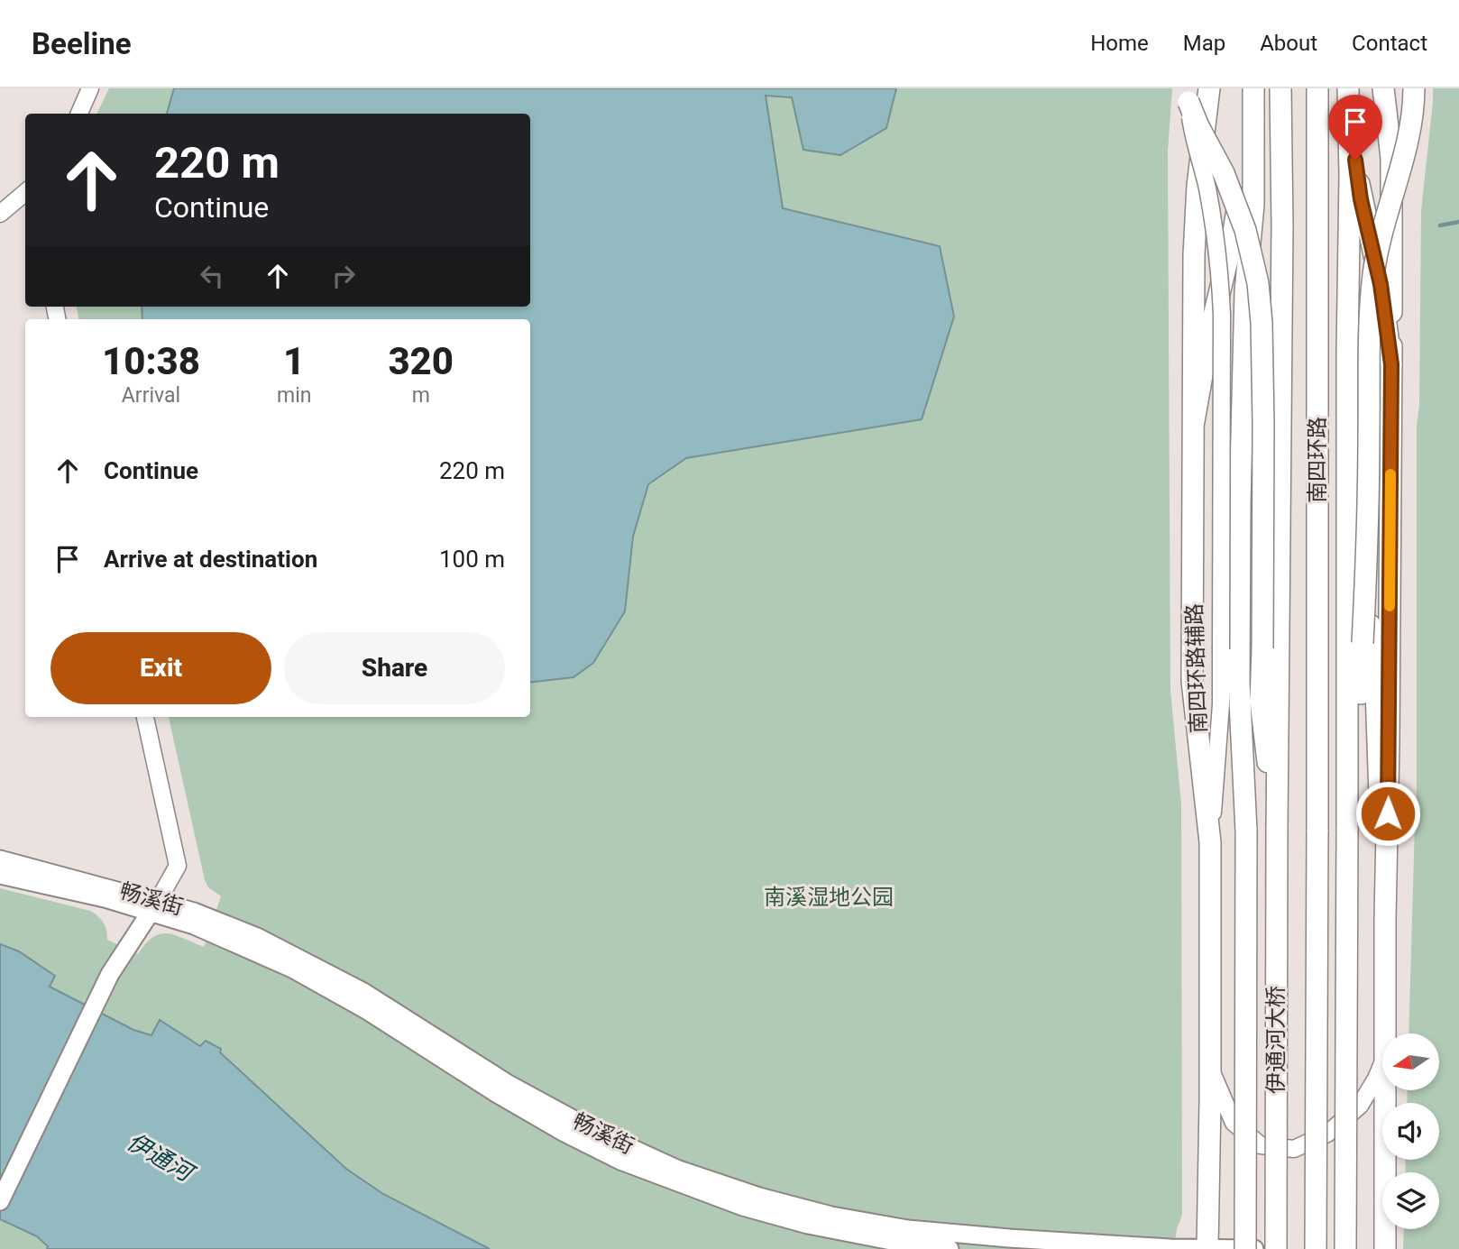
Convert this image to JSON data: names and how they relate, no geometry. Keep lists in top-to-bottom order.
{
  "streets": {
    "main road": [
      "南四环路",
      "南四环路辅路",
      "畅溪街",
      "伊通河大桥"
    ]
  },
  "crossings": [
    ["南四环路", "伊通河大桥"],
    ["南四环路辅路", "畅溪街"]
  ],
  "water": ["伊通河"],
  "parks": ["南溪湿地公园"],
  "north": "left",
  "page": {
    "header": "Beeline",
    "nav": [
      "Home",
      "Map",
      "About",
      "Contact"
    ],
    "turn": ["220 m", "Continue"],
    "eta": [
      "10:38",
      "Arrival",
      "1",
      "min",
      "320",
      "m"
    ],
    "list": [
      {
        "name": "Continue",
        "value": "220 m"
      },
      {
        "name": "Arrive at destination",
        "value": "100 m"
      }
    ],
    "buttons": ["Exit", "Share"]
  }
}
